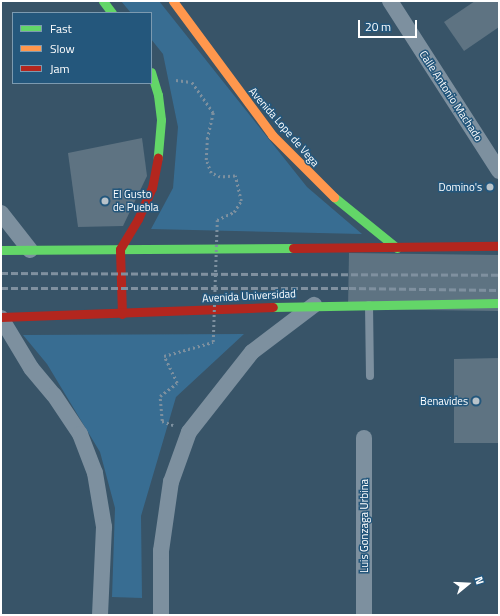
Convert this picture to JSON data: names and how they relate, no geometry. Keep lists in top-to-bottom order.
{
  "streets": {
    "main road": ["Avenida Lope de Vega", "Avenida Universidad"],
    "street": ["Calle Antonio Machado", "Luis Gonzaga Urbina"]
  },
  "places": ["Domino's", "El Gusto de Puebla", "Benavides"],
  "legend": ["Fast", "Slow", "Jam"],
  "scale_bar": "20 m",
  "north": "right"
}
